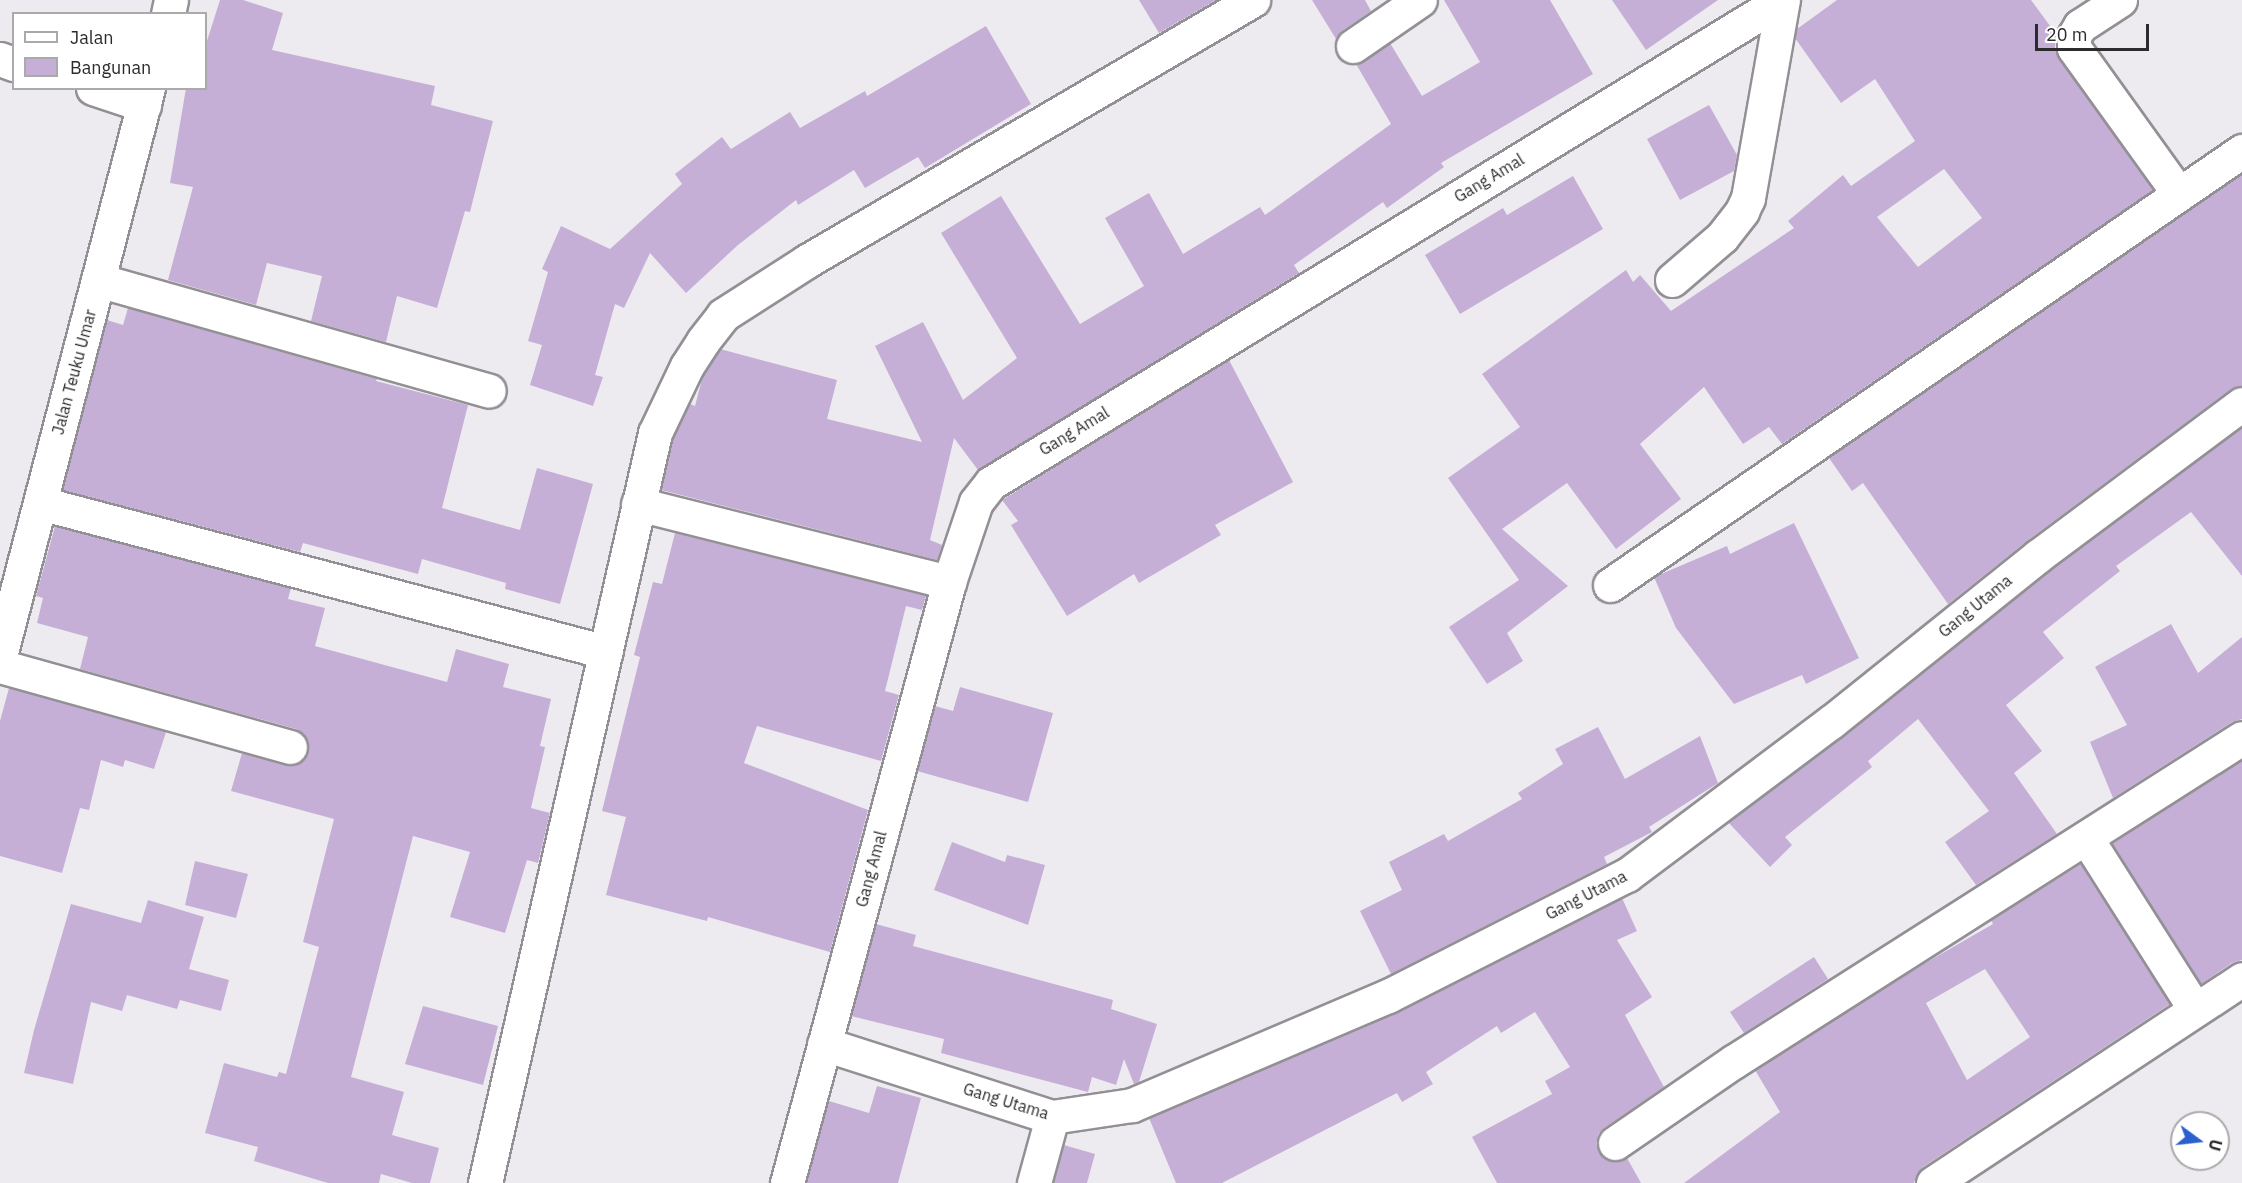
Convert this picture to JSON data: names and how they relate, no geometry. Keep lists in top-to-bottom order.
{
  "streets": {
    "street": ["Gang Amal", "Jalan Teuku Umar", "Gang Utama"]
  },
  "crossings": [
    ["Gang Amal", "Gang Utama"]
  ],
  "legend": ["Jalan", "Bangunan"],
  "scale_bar": "20 m",
  "north": "right"
}
